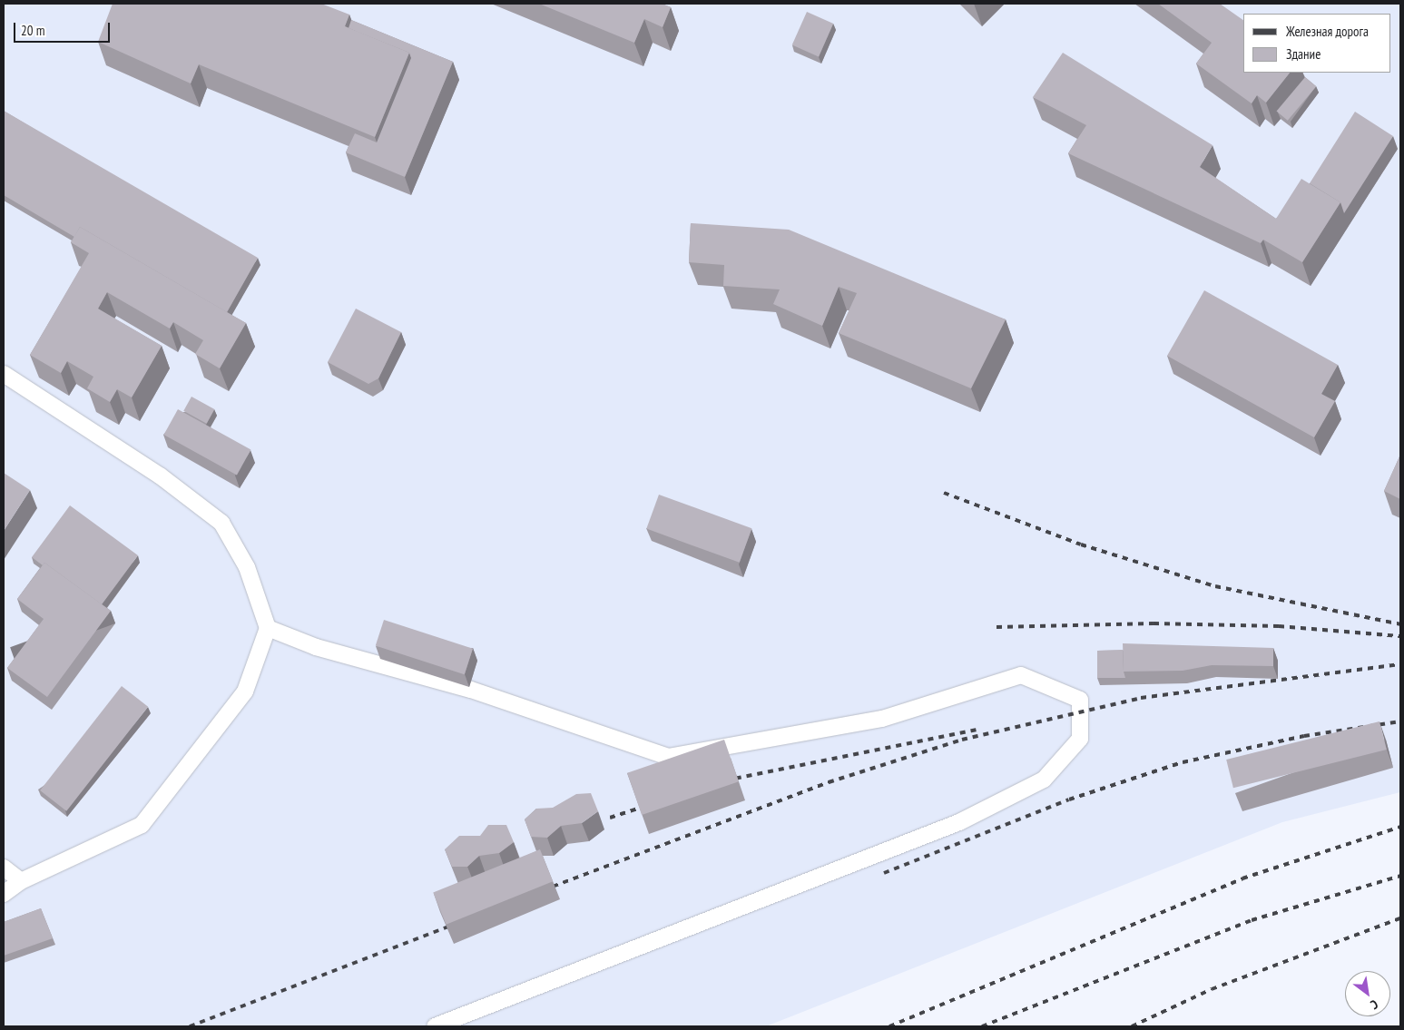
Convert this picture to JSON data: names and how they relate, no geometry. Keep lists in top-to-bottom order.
{
  "legend": ["Железная дорога", "Здание"],
  "scale_bar": "20 m",
  "north": "bottom right"
}
